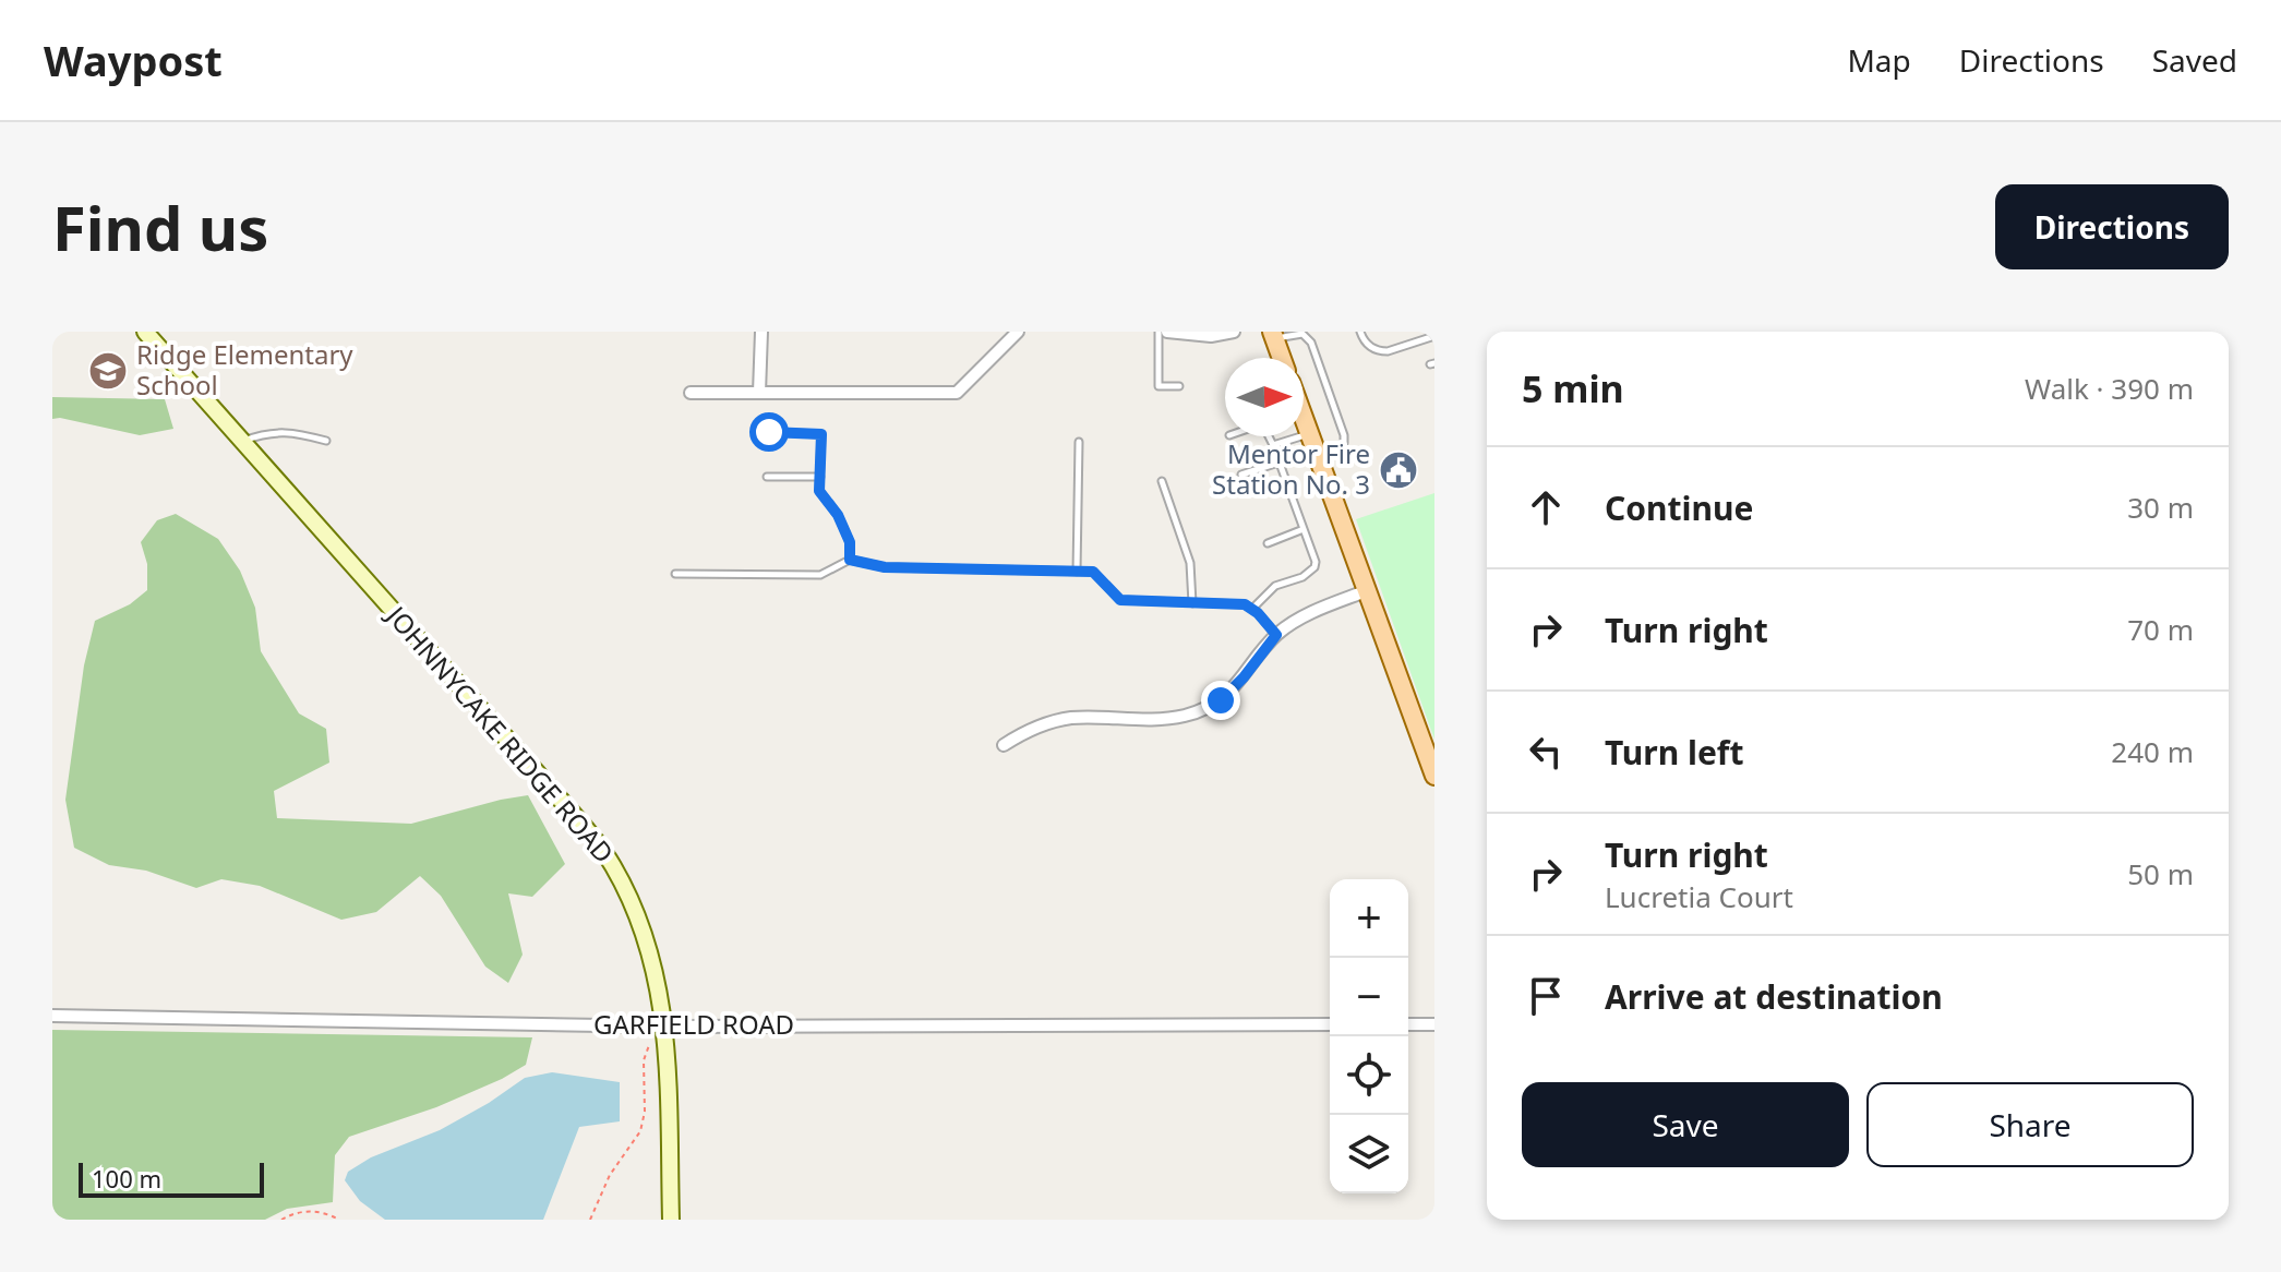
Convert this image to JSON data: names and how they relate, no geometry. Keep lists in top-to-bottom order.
{
  "streets": {
    "main road": ["JOHNNYCAKE RIDGE ROAD"],
    "street": ["GARFIELD ROAD"]
  },
  "crossings": [
    ["JOHNNYCAKE RIDGE ROAD", "GARFIELD ROAD"]
  ],
  "places": {
    "school or university": ["Ridge Elementary School"],
    "public building": ["Mentor Fire Station No. 3"]
  },
  "scale_bar": "100 m",
  "north": "right",
  "page": {
    "header": "Waypost",
    "nav": ["Map", "Directions", "Saved"],
    "buttons": [
      "Directions",
      ["Save", "Share"]
    ],
    "title": "Find us",
    "heading": ["5 min", "Walk · 390 m"],
    "list": [
      ["Continue", "30 m"],
      ["Turn right", "70 m"],
      ["Turn left", "240 m"],
      ["Turn right", "Lucretia Court", "50 m"],
      "Arrive at destination"
    ],
    "map_buttons": ["+", "−"],
    "scale": "100 m"
  }
}
